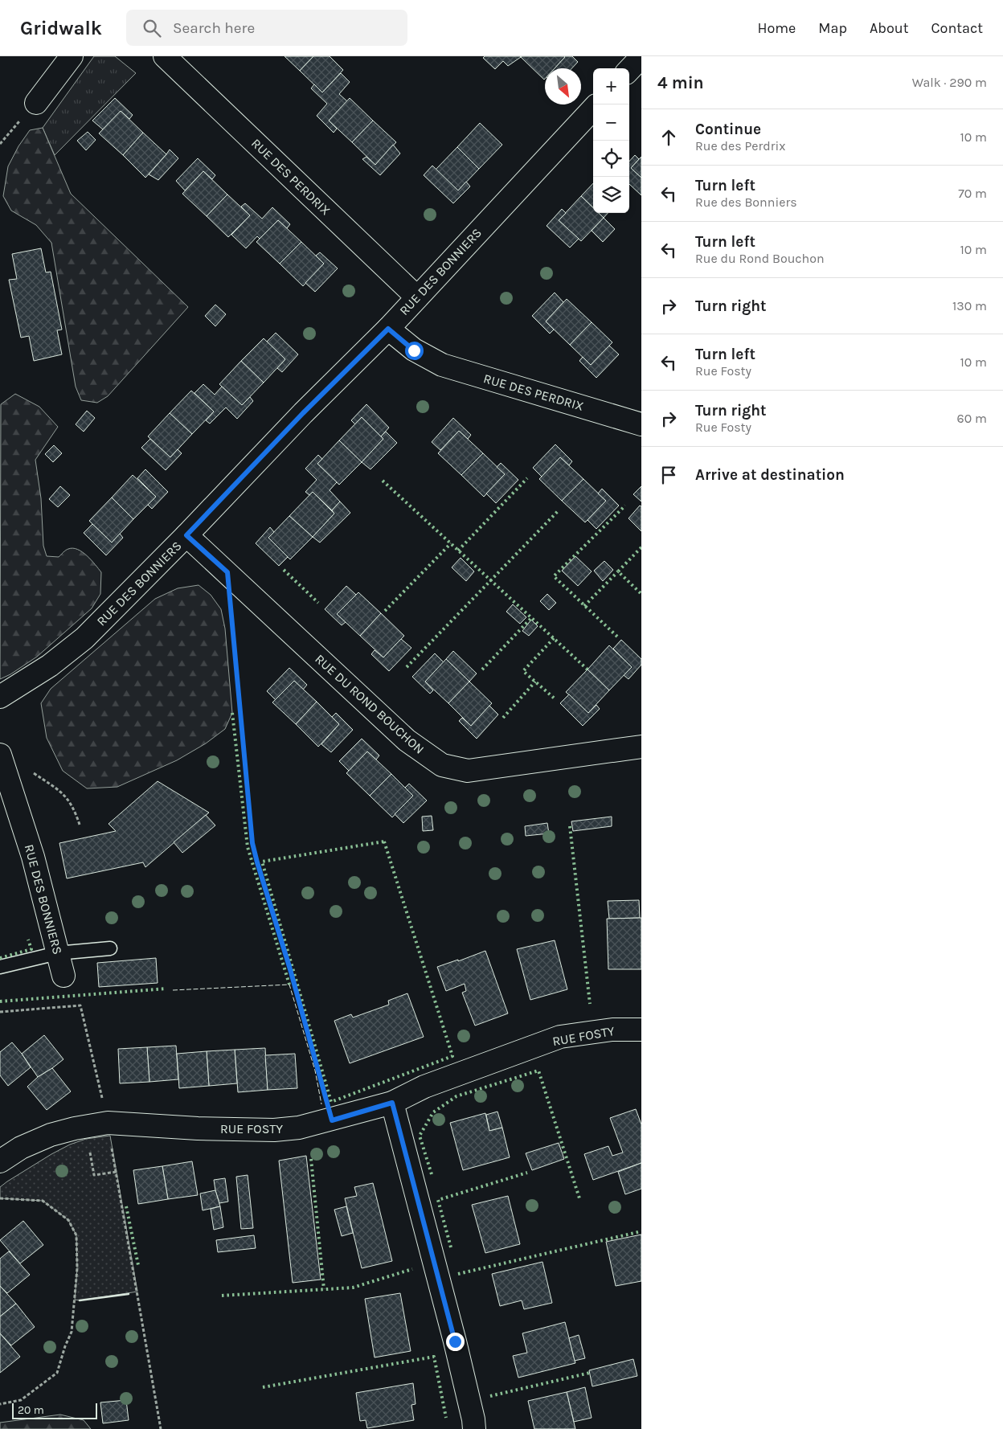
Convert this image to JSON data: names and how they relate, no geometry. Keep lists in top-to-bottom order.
{
  "streets": {
    "street": [
      "RUE DES PERDRIX",
      "RUE DES BONNIERS",
      "RUE DU ROND BOUCHON",
      "RUE FOSTY"
    ]
  },
  "crossings": [
    ["RUE DES PERDRIX", "RUE DES BONNIERS"],
    ["RUE DES BONNIERS", "RUE DU ROND BOUCHON"]
  ],
  "scale_bar": "20 m",
  "north": "bottom right",
  "page": {
    "header": "Gridwalk",
    "search": "Search here",
    "nav": [
      "Home",
      "Map",
      "About",
      "Contact"
    ],
    "heading": ["4 min", "Walk · 290 m"],
    "map_buttons": ["+", "−"],
    "list": [
      ["Continue", "Rue des Perdrix", "10 m"],
      ["Turn left", "Rue des Bonniers", "70 m"],
      ["Turn left", "Rue du Rond Bouchon", "10 m"],
      ["Turn right", "130 m"],
      ["Turn left", "Rue Fosty", "10 m"],
      ["Turn right", "Rue Fosty", "60 m"],
      "Arrive at destination"
    ],
    "scale": "20 m"
  }
}
